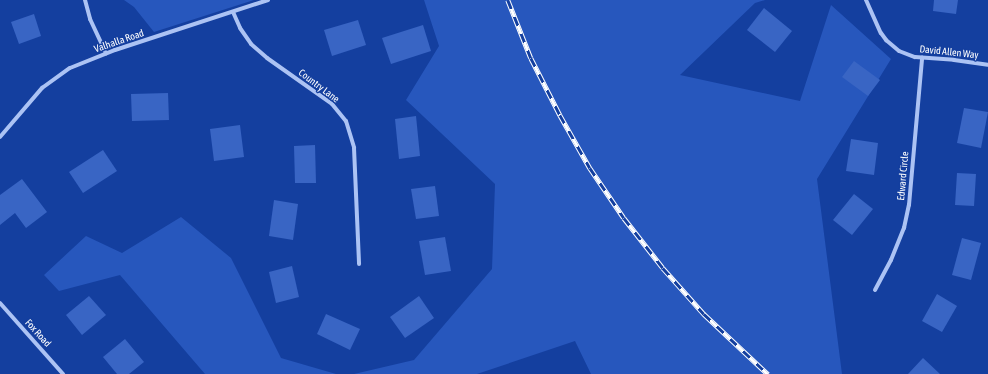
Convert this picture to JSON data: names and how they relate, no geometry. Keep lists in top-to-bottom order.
{
  "streets": {
    "street": [
      "Valhalla Road",
      "David Allen Way",
      "Country Lane",
      "Edward Circle",
      "Fox Road"
    ]
  },
  "crossings": [
    ["Valhalla Road", "Country Lane"],
    ["David Allen Way", "Edward Circle"]
  ]
}
